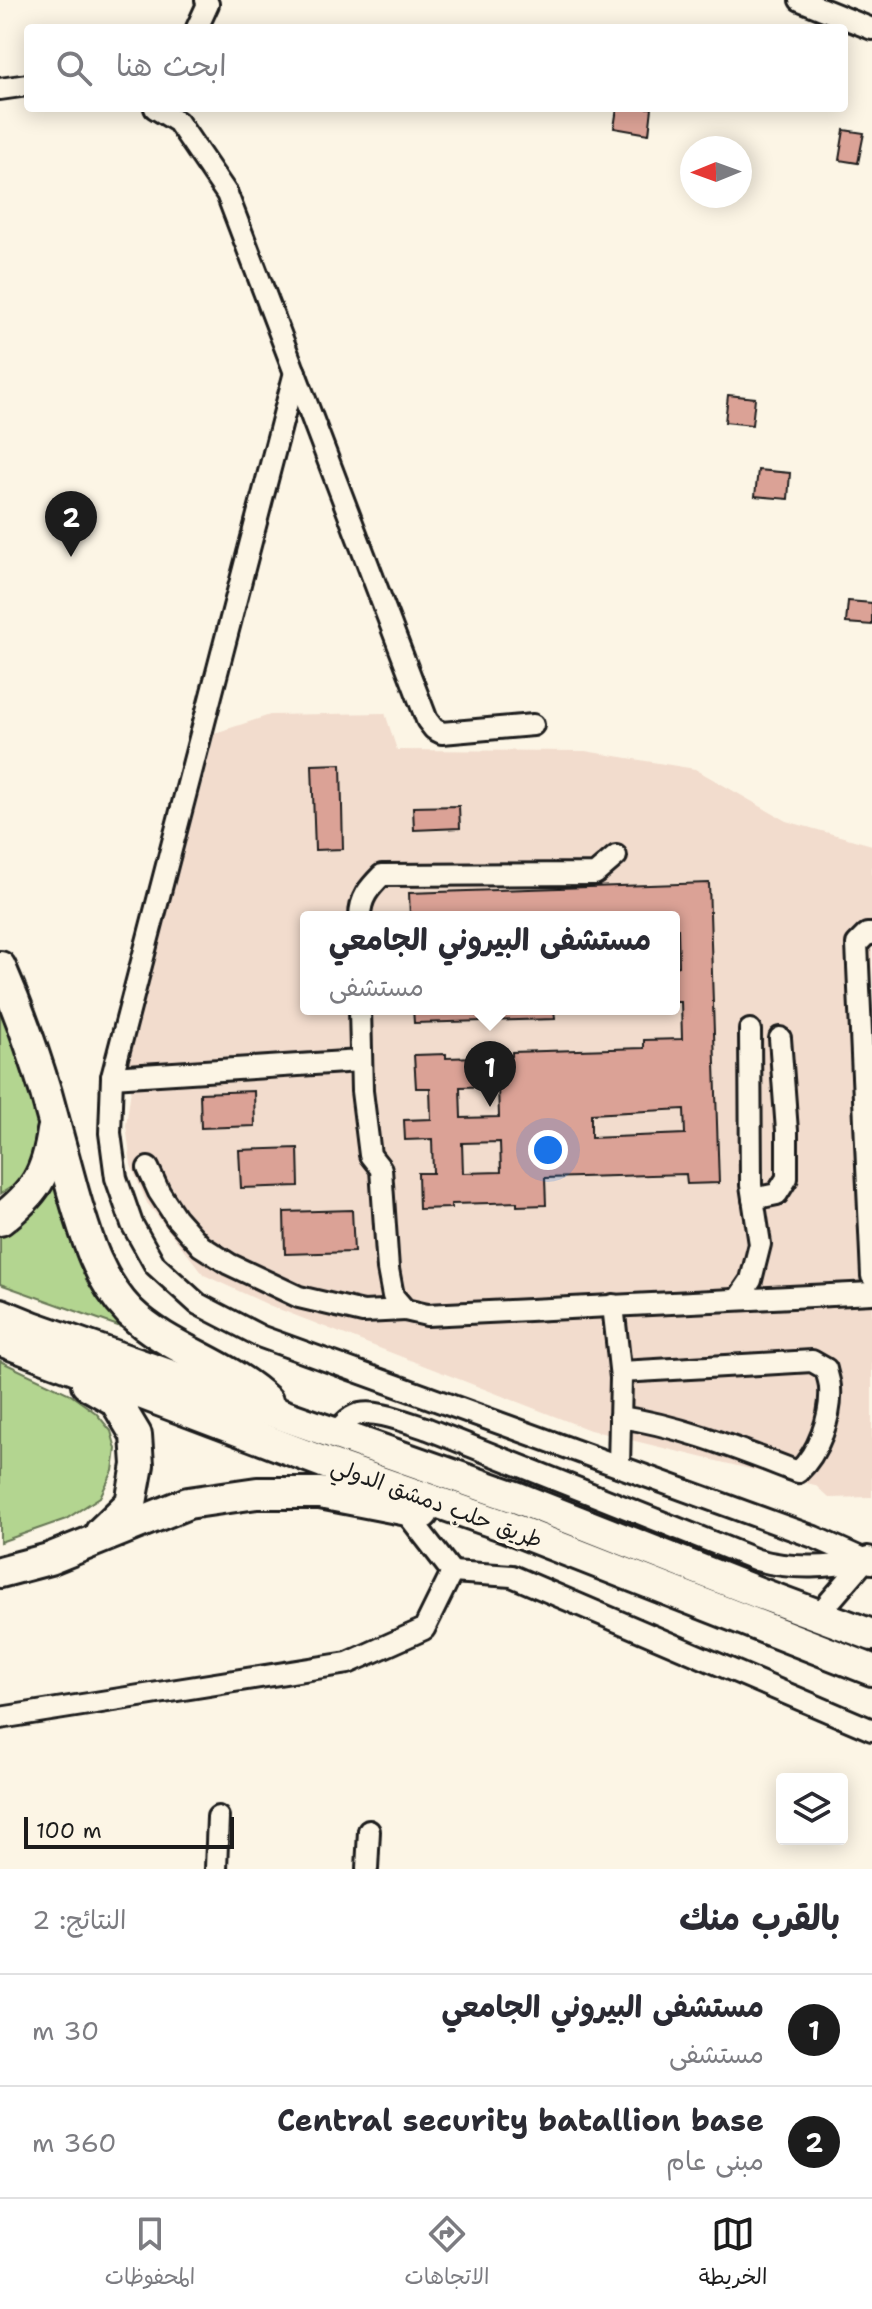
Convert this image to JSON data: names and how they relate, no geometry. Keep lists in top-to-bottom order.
{
  "streets": {
    "highway": ["طريق حلب دمشق الدولي"]
  },
  "scale_bar": "100 m",
  "north": "left",
  "page": {
    "search": "ابحث هنا",
    "pins": ["2", "1"],
    "popup": ["مستشفى البيروني الجامعي", "مستشفى"],
    "scale": "100 m",
    "heading": ["بالقرب منك", "النتائج: 2"],
    "list": [
      {
        "mark": "1",
        "name": "مستشفى البيروني الجامعي",
        "note": "مستشفى",
        "value": "30 m"
      },
      {
        "mark": "2",
        "name": "Central security batallion base",
        "note": "مبنى عام",
        "value": "360 m"
      }
    ],
    "nav": ["الخريطة", "الاتجاهات", "المحفوظات"]
  }
}
